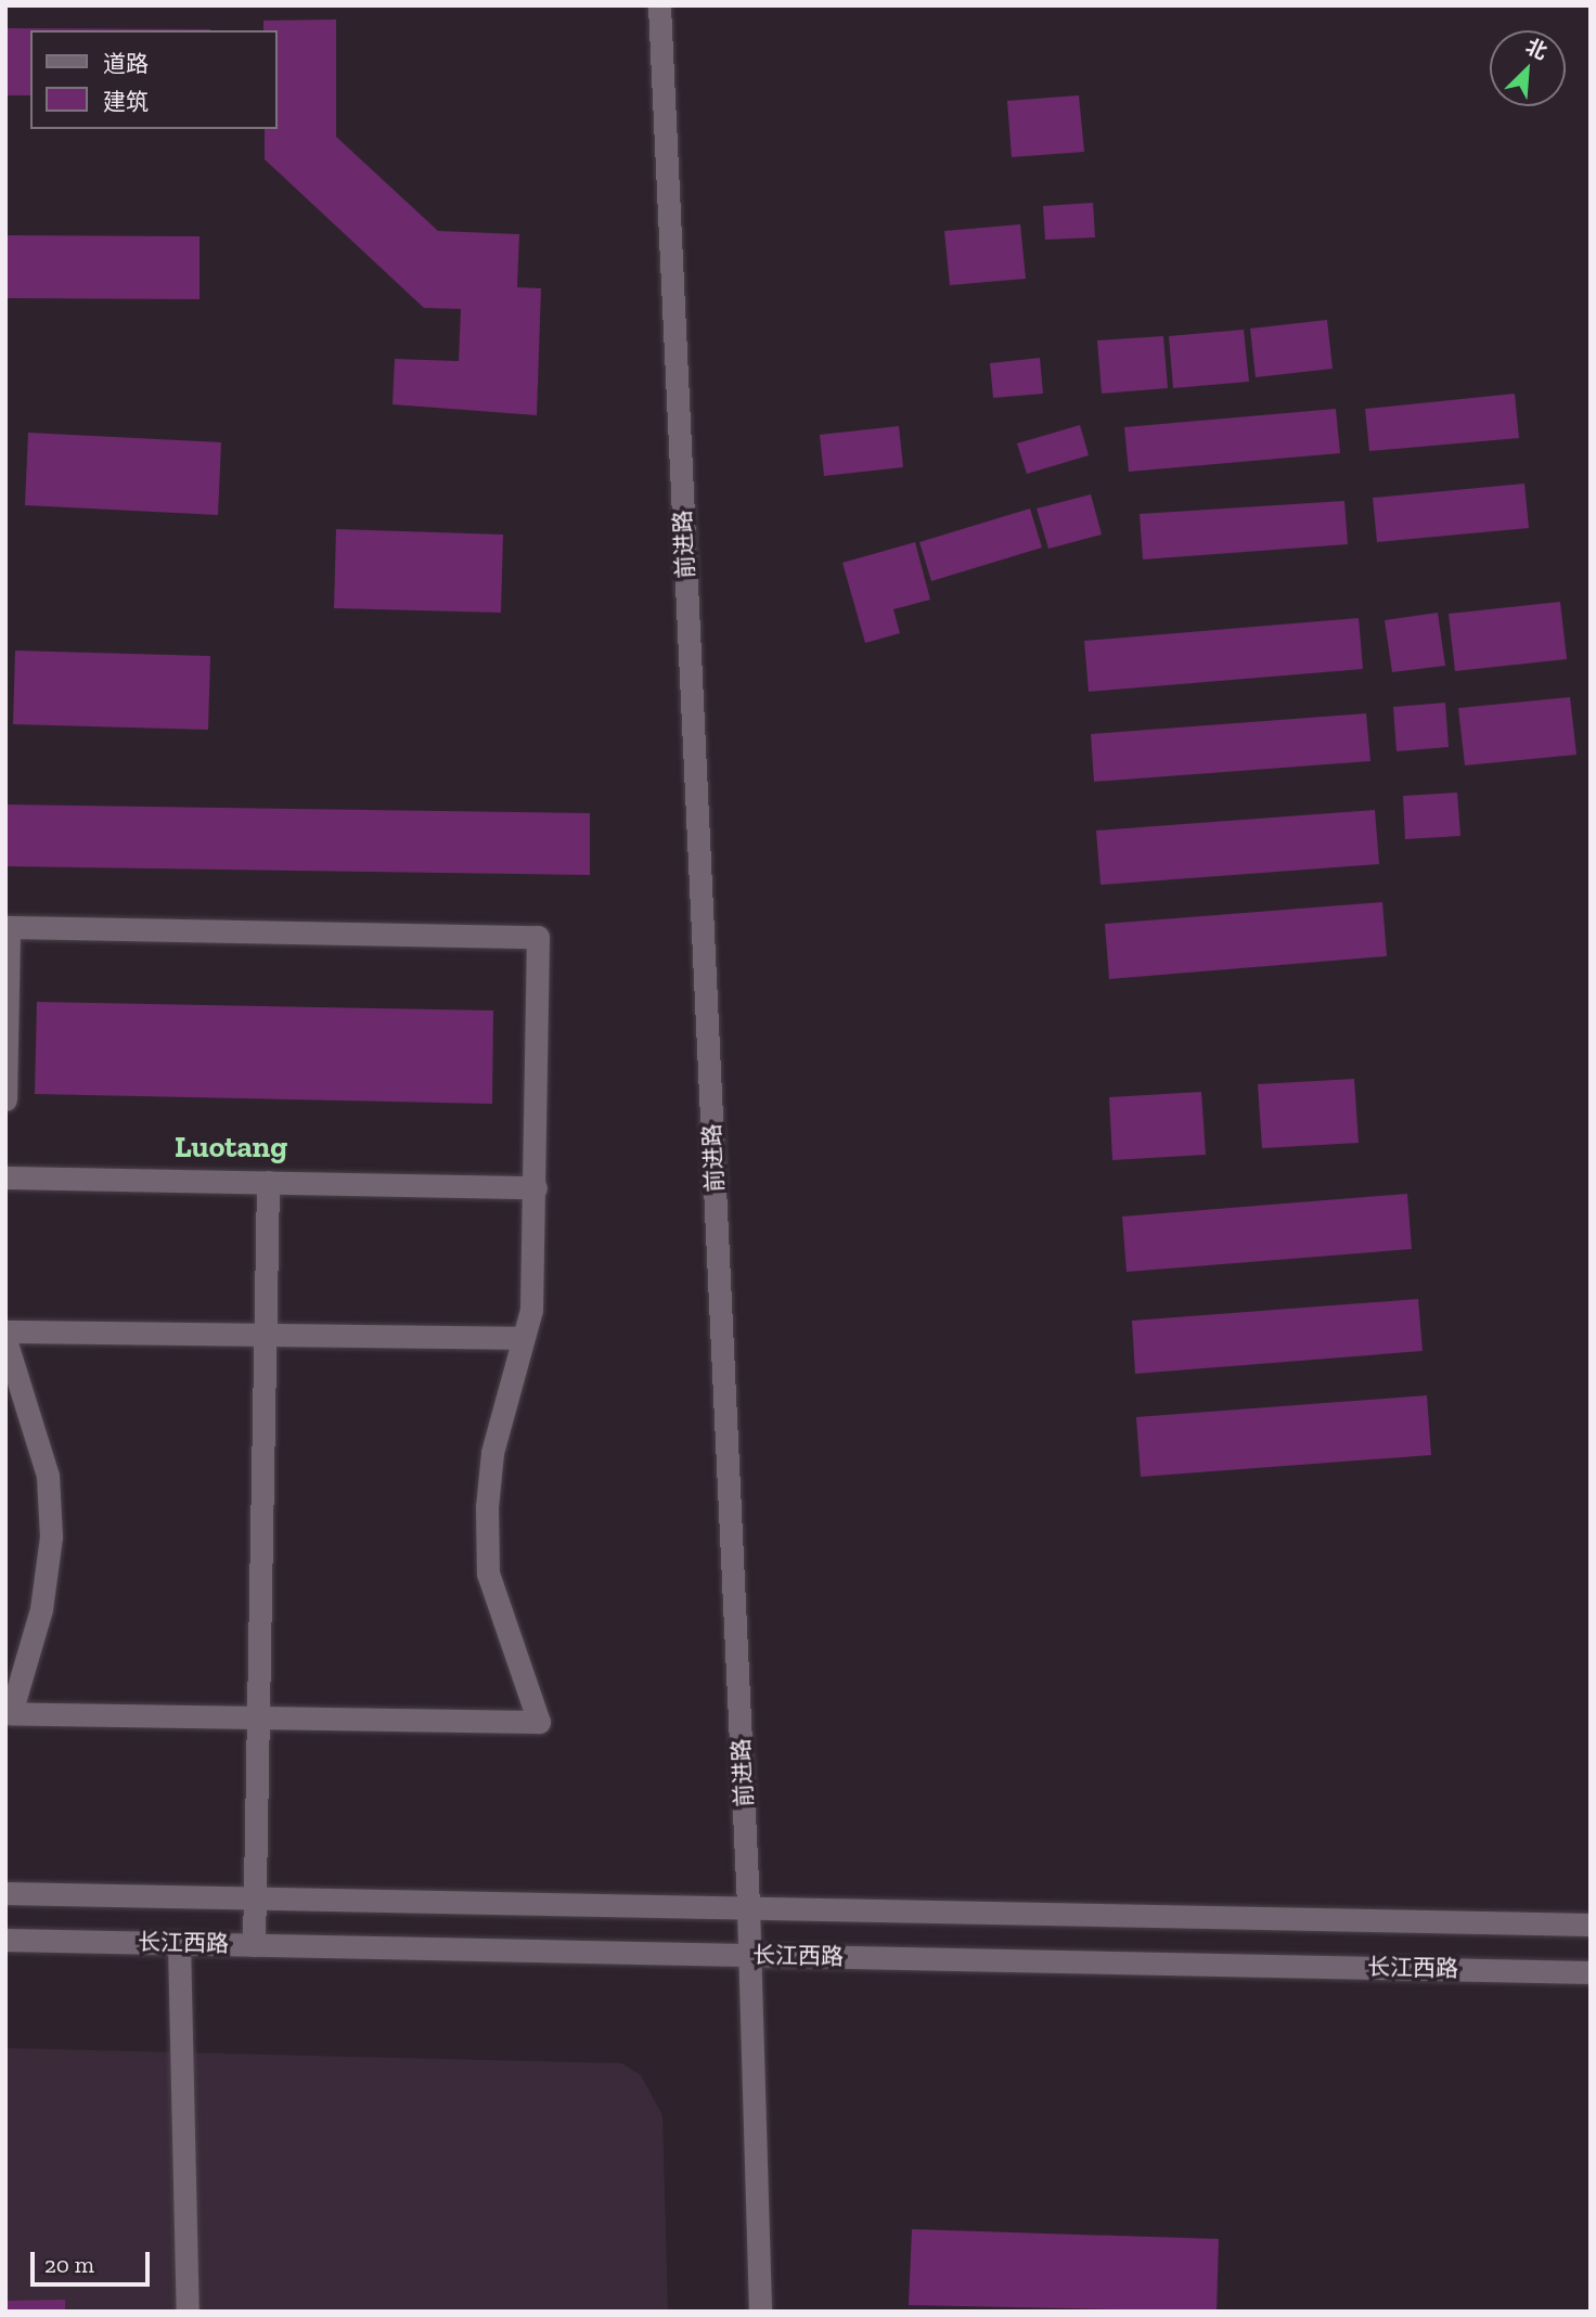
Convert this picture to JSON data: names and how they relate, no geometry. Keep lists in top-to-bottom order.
{
  "streets": {
    "main road": ["前进路", "长江西路"]
  },
  "crossings": [
    ["前进路", "长江西路"]
  ],
  "districts": ["Luotang"],
  "legend": ["道路", "建筑"],
  "scale_bar": "20 m",
  "north": "top right"
}
